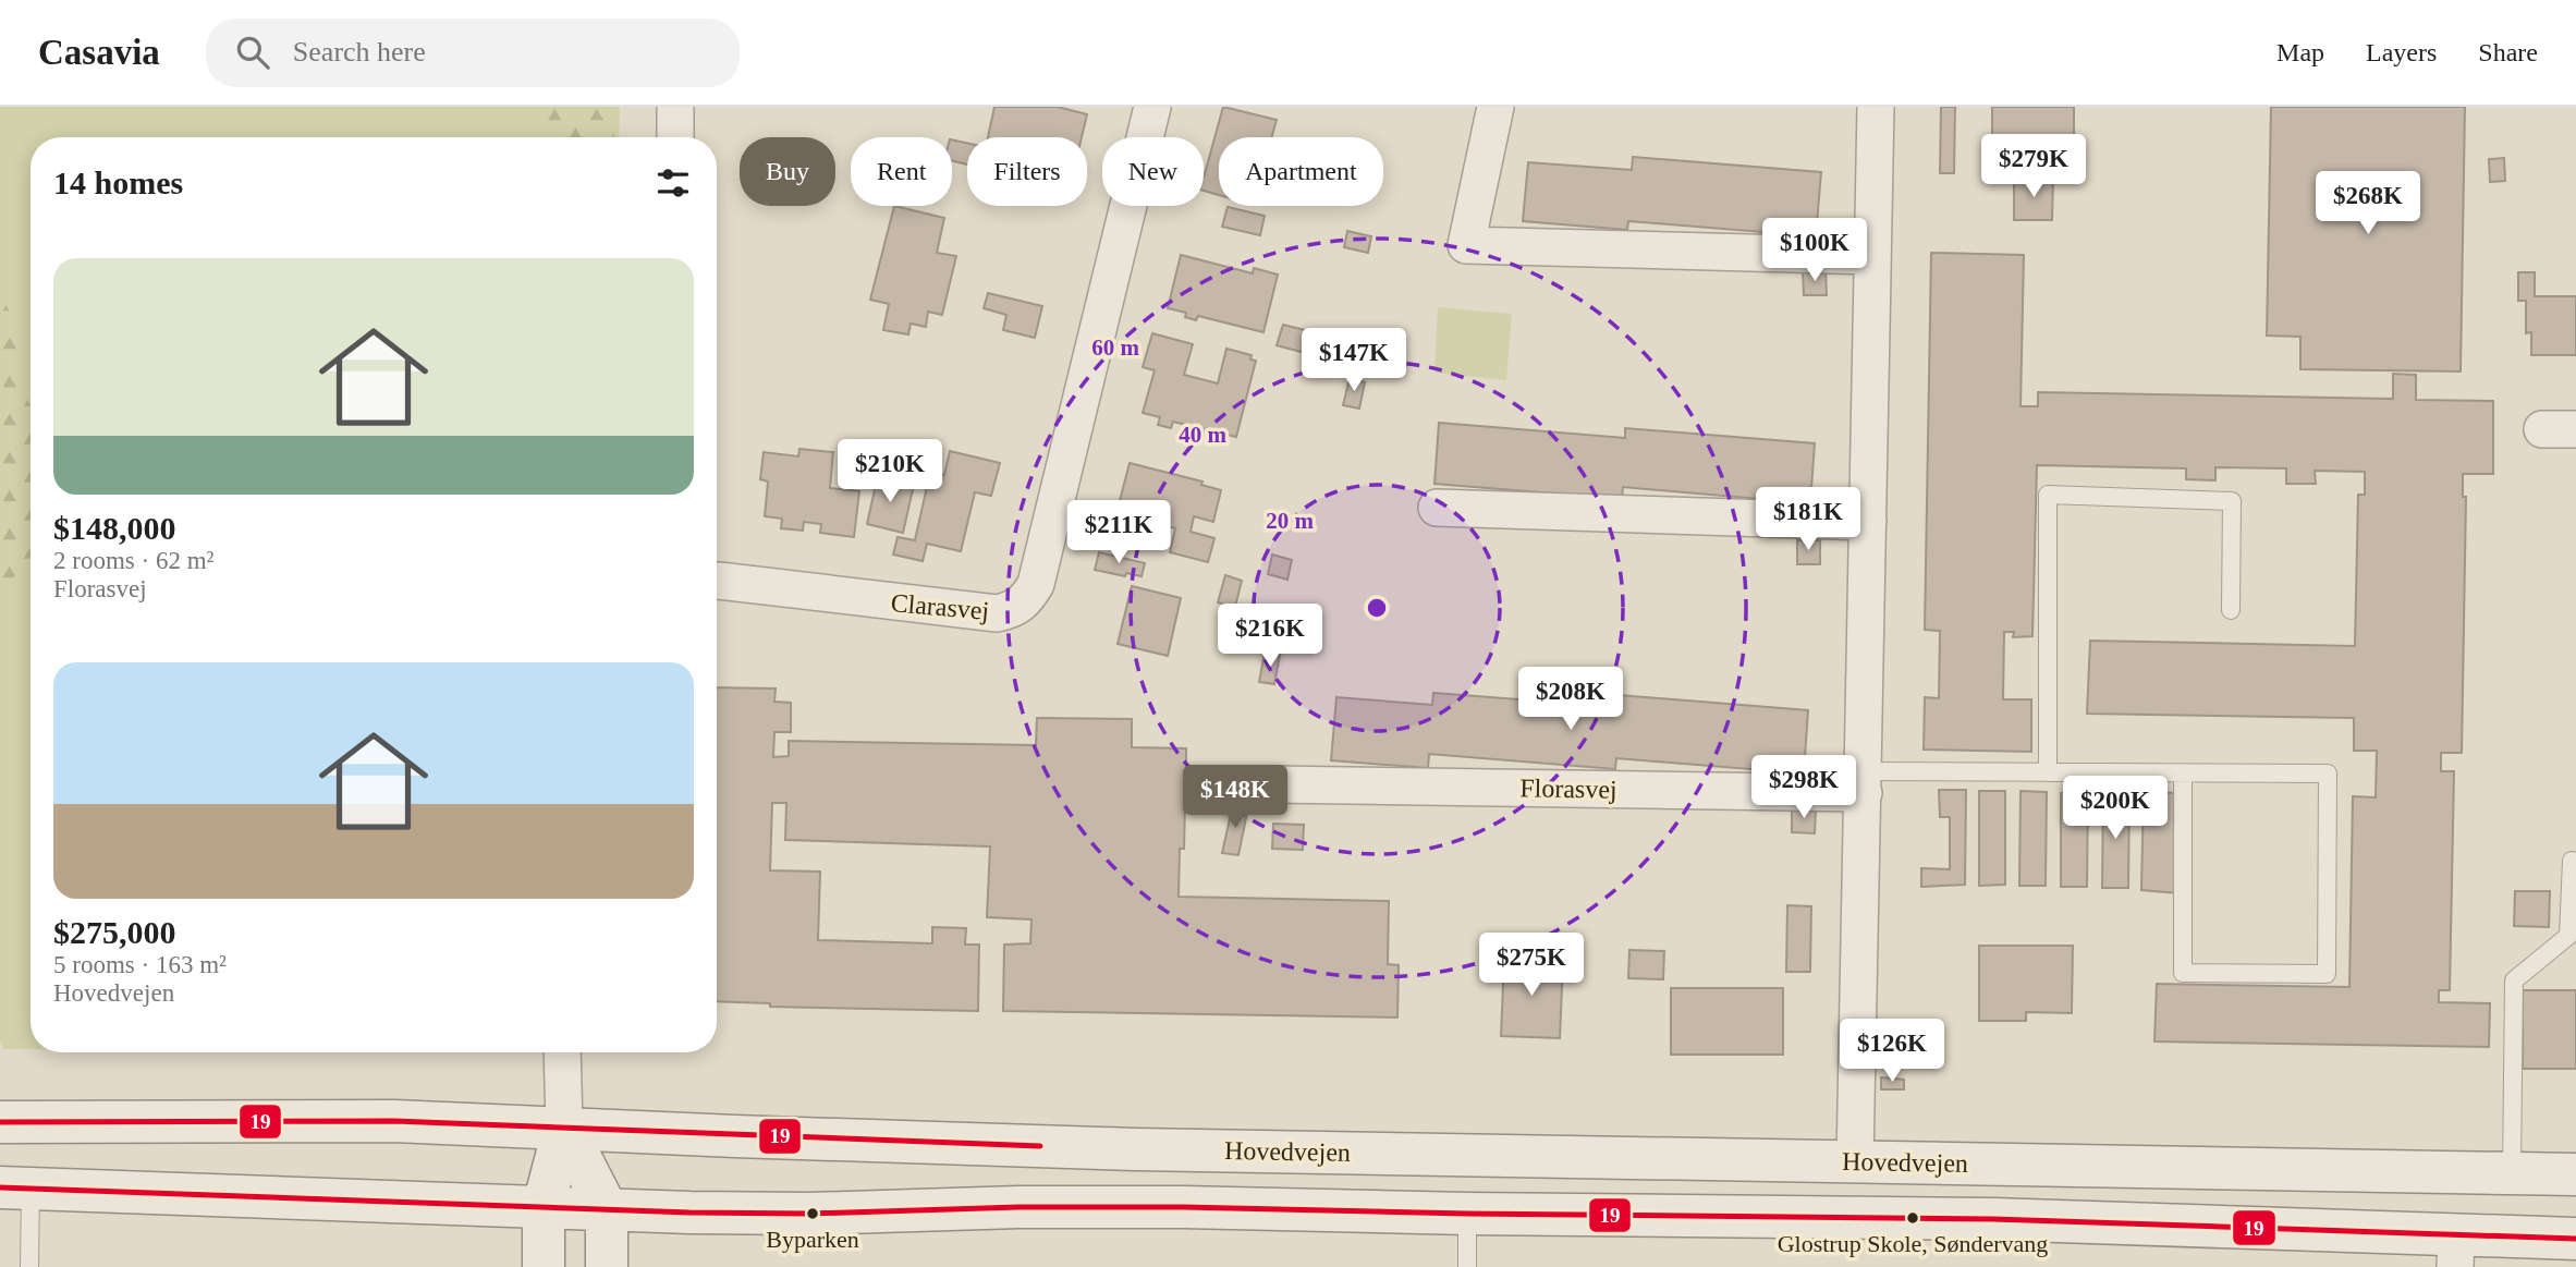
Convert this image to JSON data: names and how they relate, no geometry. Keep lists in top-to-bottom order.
{
  "streets": {
    "main road": ["Hovedvejen"],
    "street": ["Clarasvej", "Florasvej"]
  },
  "places": ["Byparken", "Glostrup Skole, Søndervang"],
  "lines": ["transit line 19"],
  "page": {
    "header": "Casavia",
    "search": "Search here",
    "nav": ["Map", "Layers", "Share"],
    "price": [
      "$279K",
      "$268K",
      "$100K",
      "$147K",
      "$210K",
      "$181K",
      "$211K",
      "$216K",
      "$208K",
      "$298K",
      "$148K",
      "$200K",
      "$275K",
      "$126K"
    ],
    "chip": [
      "Buy",
      "Rent",
      "Filters",
      "New",
      "Apartment"
    ],
    "heading": "14 homes",
    "list": [
      {
        "name": "$148,000",
        "note": "2 rooms · 62 m² · Florasvej"
      },
      {
        "name": "$275,000",
        "note": "5 rooms · 163 m² · Hovedvejen"
      }
    ]
  },
  "rings": ["60 m", "40 m", "20 m"]
}
